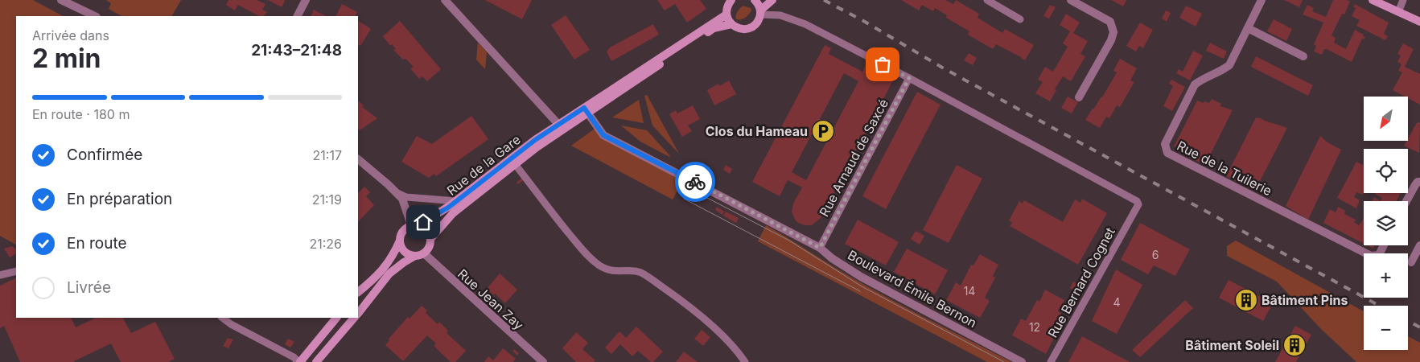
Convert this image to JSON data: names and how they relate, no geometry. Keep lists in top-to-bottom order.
{
  "streets": {
    "street": [
      "Rue de la Gare",
      "Rue de la Tuilerie",
      "Boulevard Émile Bernon",
      "Rue Jean Zay"
    ],
    "lane": ["Rue Arnaud de Saxcé", "Rue Bernard Cognet"]
  },
  "crossings": [
    ["Rue Arnaud de Saxcé", "Rue Bernard Cognet"],
    ["Rue Arnaud de Saxcé", "Boulevard Émile Bernon"],
    ["Rue de la Gare", "Boulevard Émile Bernon"],
    ["Rue de la Gare", "Rue Jean Zay"]
  ],
  "places": {
    "parking": ["Clos du Hameau"],
    "building": ["Bâtiment Pins", "Bâtiment Soleil"]
  },
  "house_numbers": [
    "6",
    "14",
    "4",
    "12"
  ],
  "north": "bottom left",
  "page": {
    "heading": ["2 min", "Arrivée dans", "21:43–21:48"],
    "bar": "En route · 180 m",
    "map_buttons": ["+", "−"],
    "list": [
      ["Confirmée", "21:17"],
      ["En préparation", "21:19"],
      ["En route", "21:26"],
      "Livrée"
    ]
  }
}
